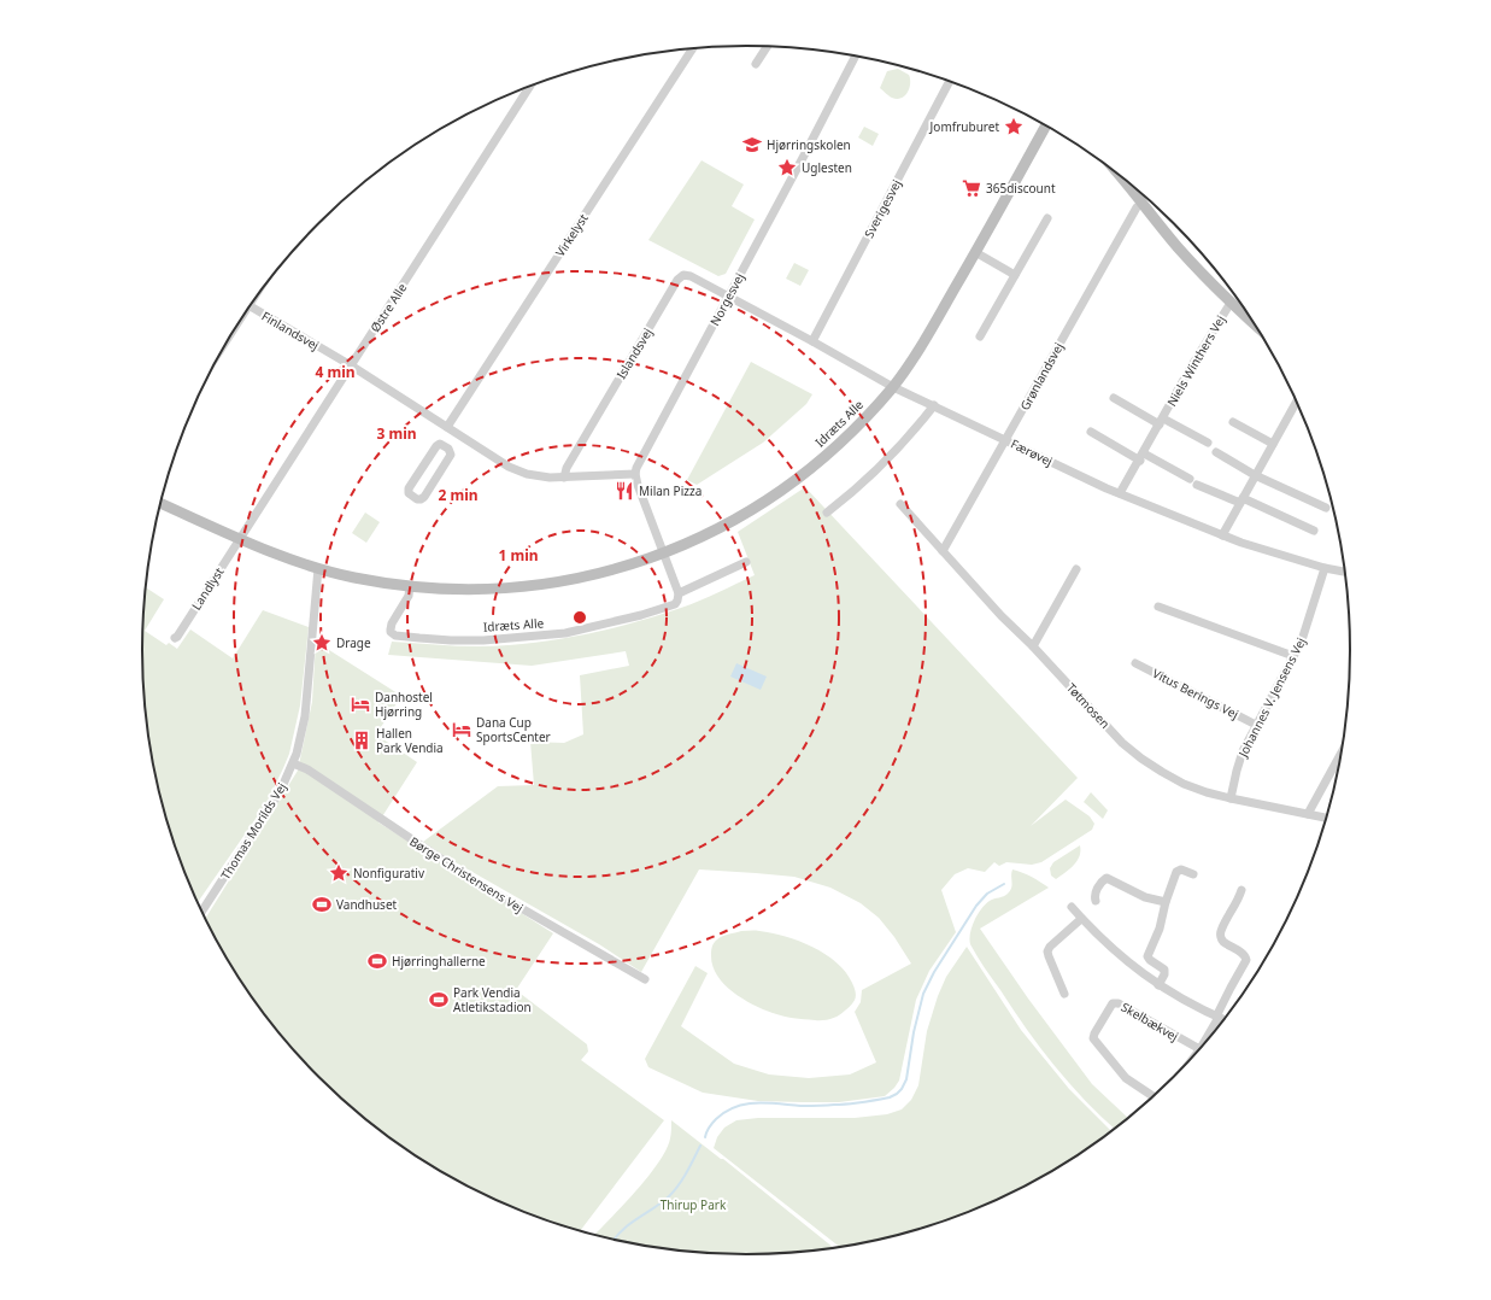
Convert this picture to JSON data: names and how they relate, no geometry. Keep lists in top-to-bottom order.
{
  "streets": {
    "street": [
      "Sverigesvej",
      "Virkelyst",
      "Norgesvej",
      "Østre Alle",
      "Finlandsvej",
      "Islandsvej",
      "Niels Winthers Vej",
      "Grønlandsvej",
      "Idræts Alle",
      "Færøvej",
      "Landlyst",
      "Vitus Berings Vej",
      "Johannes V. Jensens Vej",
      "Tøtmosen",
      "Thomas Morilds Vej",
      "Børge Christensens Vej",
      "Skelbækvej"
    ]
  },
  "crossings": [
    ["Sverigesvej", "Færøvej"],
    ["Virkelyst", "Finlandsvej"],
    ["Norgesvej", "Finlandsvej"],
    ["Norgesvej", "Islandsvej"],
    ["Norgesvej", "Færøvej"],
    ["Østre Alle", "Finlandsvej"],
    ["Østre Alle", "Idræts Alle"],
    ["Østre Alle", "Landlyst"],
    ["Finlandsvej", "Islandsvej"],
    ["Islandsvej", "Færøvej"],
    ["Niels Winthers Vej", "Færøvej"],
    ["Grønlandsvej", "Færøvej"],
    ["Grønlandsvej", "Tøtmosen"],
    ["Idræts Alle", "Færøvej"],
    ["Idræts Alle", "Landlyst"],
    ["Idræts Alle", "Thomas Morilds Vej"],
    ["Færøvej", "Johannes V. Jensens Vej"],
    ["Vitus Berings Vej", "Johannes V. Jensens Vej"],
    ["Johannes V. Jensens Vej", "Tøtmosen"],
    ["Thomas Morilds Vej", "Børge Christensens Vej"]
  ],
  "parks": ["Thirup Park"],
  "places": {
    "place": [
      "Jomfruburet",
      "Uglesten",
      "Drage",
      "Nonfigurativ"
    ],
    "school or university": ["Hjørringskolen"],
    "supermarket": ["365discount"],
    "restaurant": ["Milan Pizza"],
    "hotel": ["Danhostel Hjørring", "Dana Cup SportsCenter"],
    "building": ["Hallen Park Vendia"],
    "sports": ["Vandhuset", "Hjørringhallerne", "Park Vendia Atletikstadion"]
  },
  "rings": [
    "4 min",
    "3 min",
    "2 min",
    "1 min"
  ]
}
